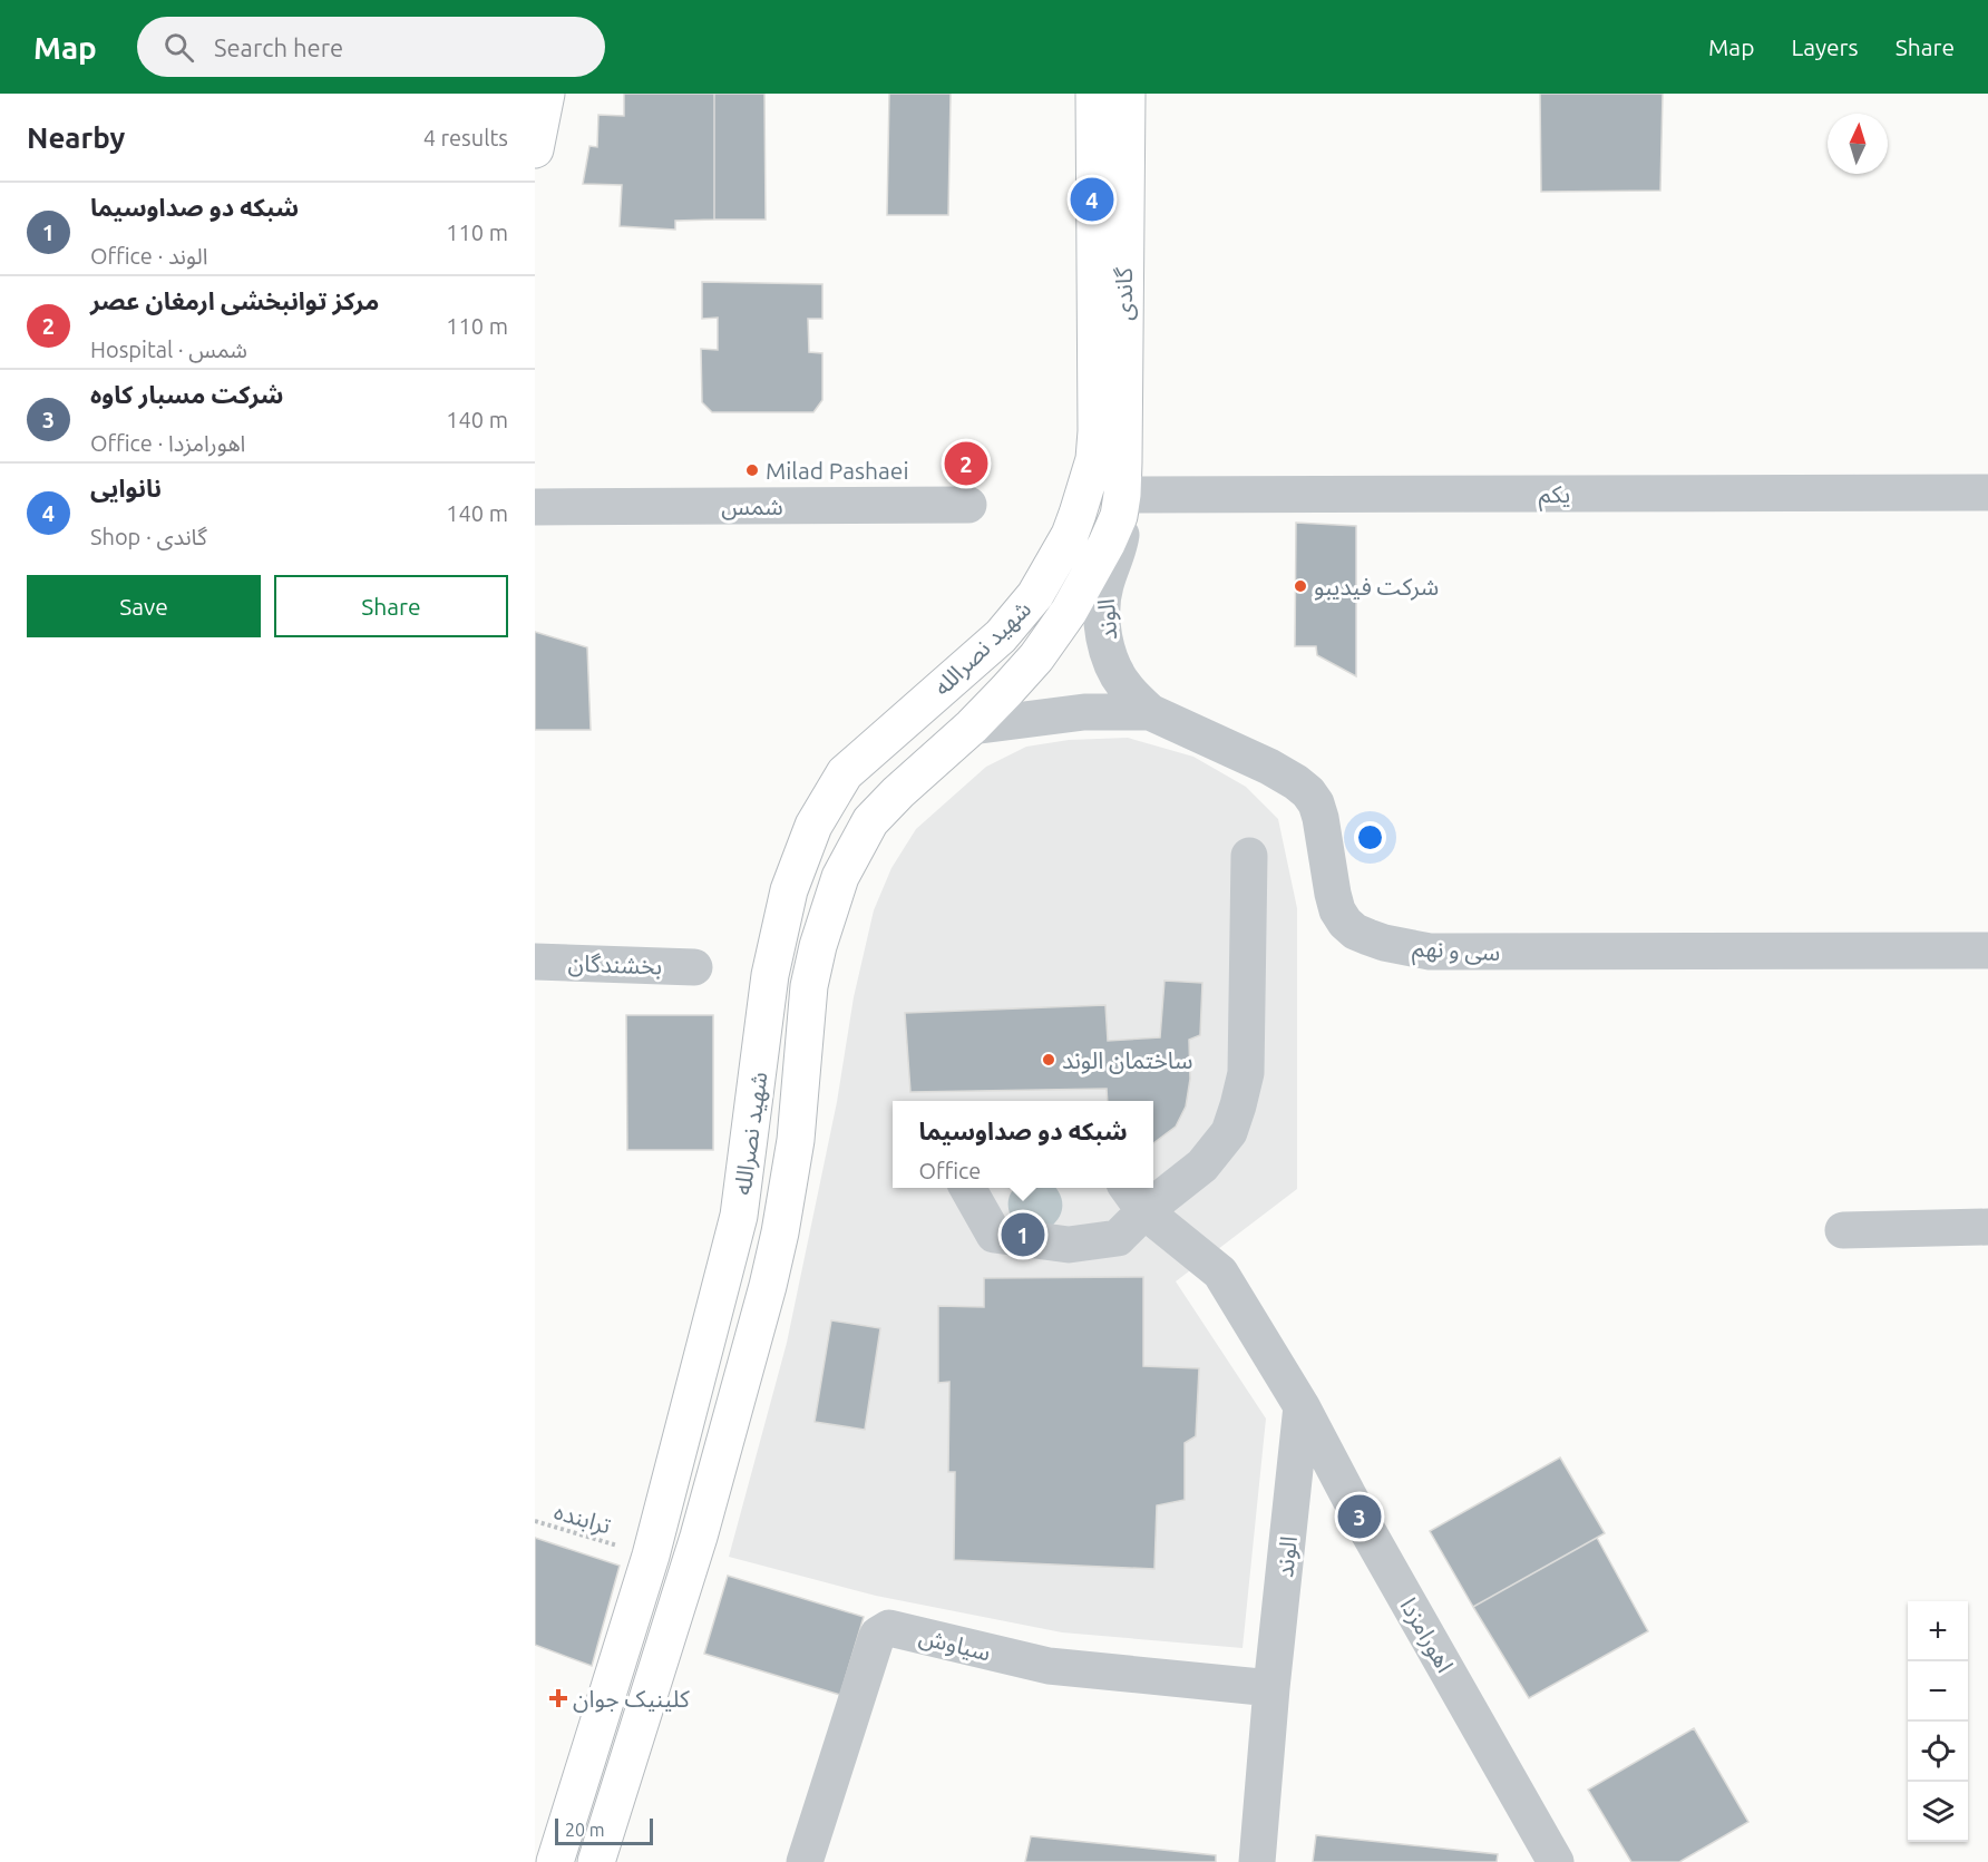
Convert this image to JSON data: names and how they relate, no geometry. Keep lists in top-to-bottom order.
{
  "streets": {
    "main road": ["گاندی", "شهید نصرالله"],
    "street": [
      "یکم",
      "شمس",
      "الوند",
      "سی و نهم",
      "بخشندگان",
      "اهورامزدا",
      "سیاوش"
    ],
    "path": ["ترابنده"]
  },
  "crossings": [
    ["گاندی", "یکم"],
    ["گاندی", "الوند"],
    ["گاندی", "شهید نصرالله"],
    ["یکم", "الوند"],
    ["یکم", "شهید نصرالله"],
    ["الوند", "شهید نصرالله"],
    ["الوند", "سی و نهم"],
    ["الوند", "اهورامزدا"],
    ["الوند", "سیاوش"],
    ["شهید نصرالله", "سی و نهم"]
  ],
  "places": {
    "other": ["Milad Pashaei", "شرکت فیدیبو", "ساختمان الوند"],
    "health": ["کلینیک جوان"]
  },
  "scale_bar": "20 m",
  "north": "top",
  "page": {
    "header": "Map",
    "search": "Search here",
    "nav": ["Map", "Layers", "Share"],
    "heading": ["Nearby", "4 results"],
    "pins": [
      "4",
      "2",
      "1",
      "3"
    ],
    "list": [
      {
        "mark": "1",
        "name": "شبکه دو صداوسیما",
        "note": "Office · الوند",
        "value": "110 m"
      },
      {
        "mark": "2",
        "name": "مرکز توانبخشی ارمغان عصر",
        "note": "Hospital · شمس",
        "value": "110 m"
      },
      {
        "mark": "3",
        "name": "شرکت مسبار کاوه",
        "note": "Office · اهورامزدا",
        "value": "140 m"
      },
      {
        "mark": "4",
        "name": "نانوایی",
        "note": "Shop · گاندی",
        "value": "140 m"
      }
    ],
    "buttons": ["Save", "Share"],
    "popup": ["شبکه دو صداوسیما", "Office"],
    "map_buttons": ["+", "−"],
    "scale": "20 m"
  }
}
